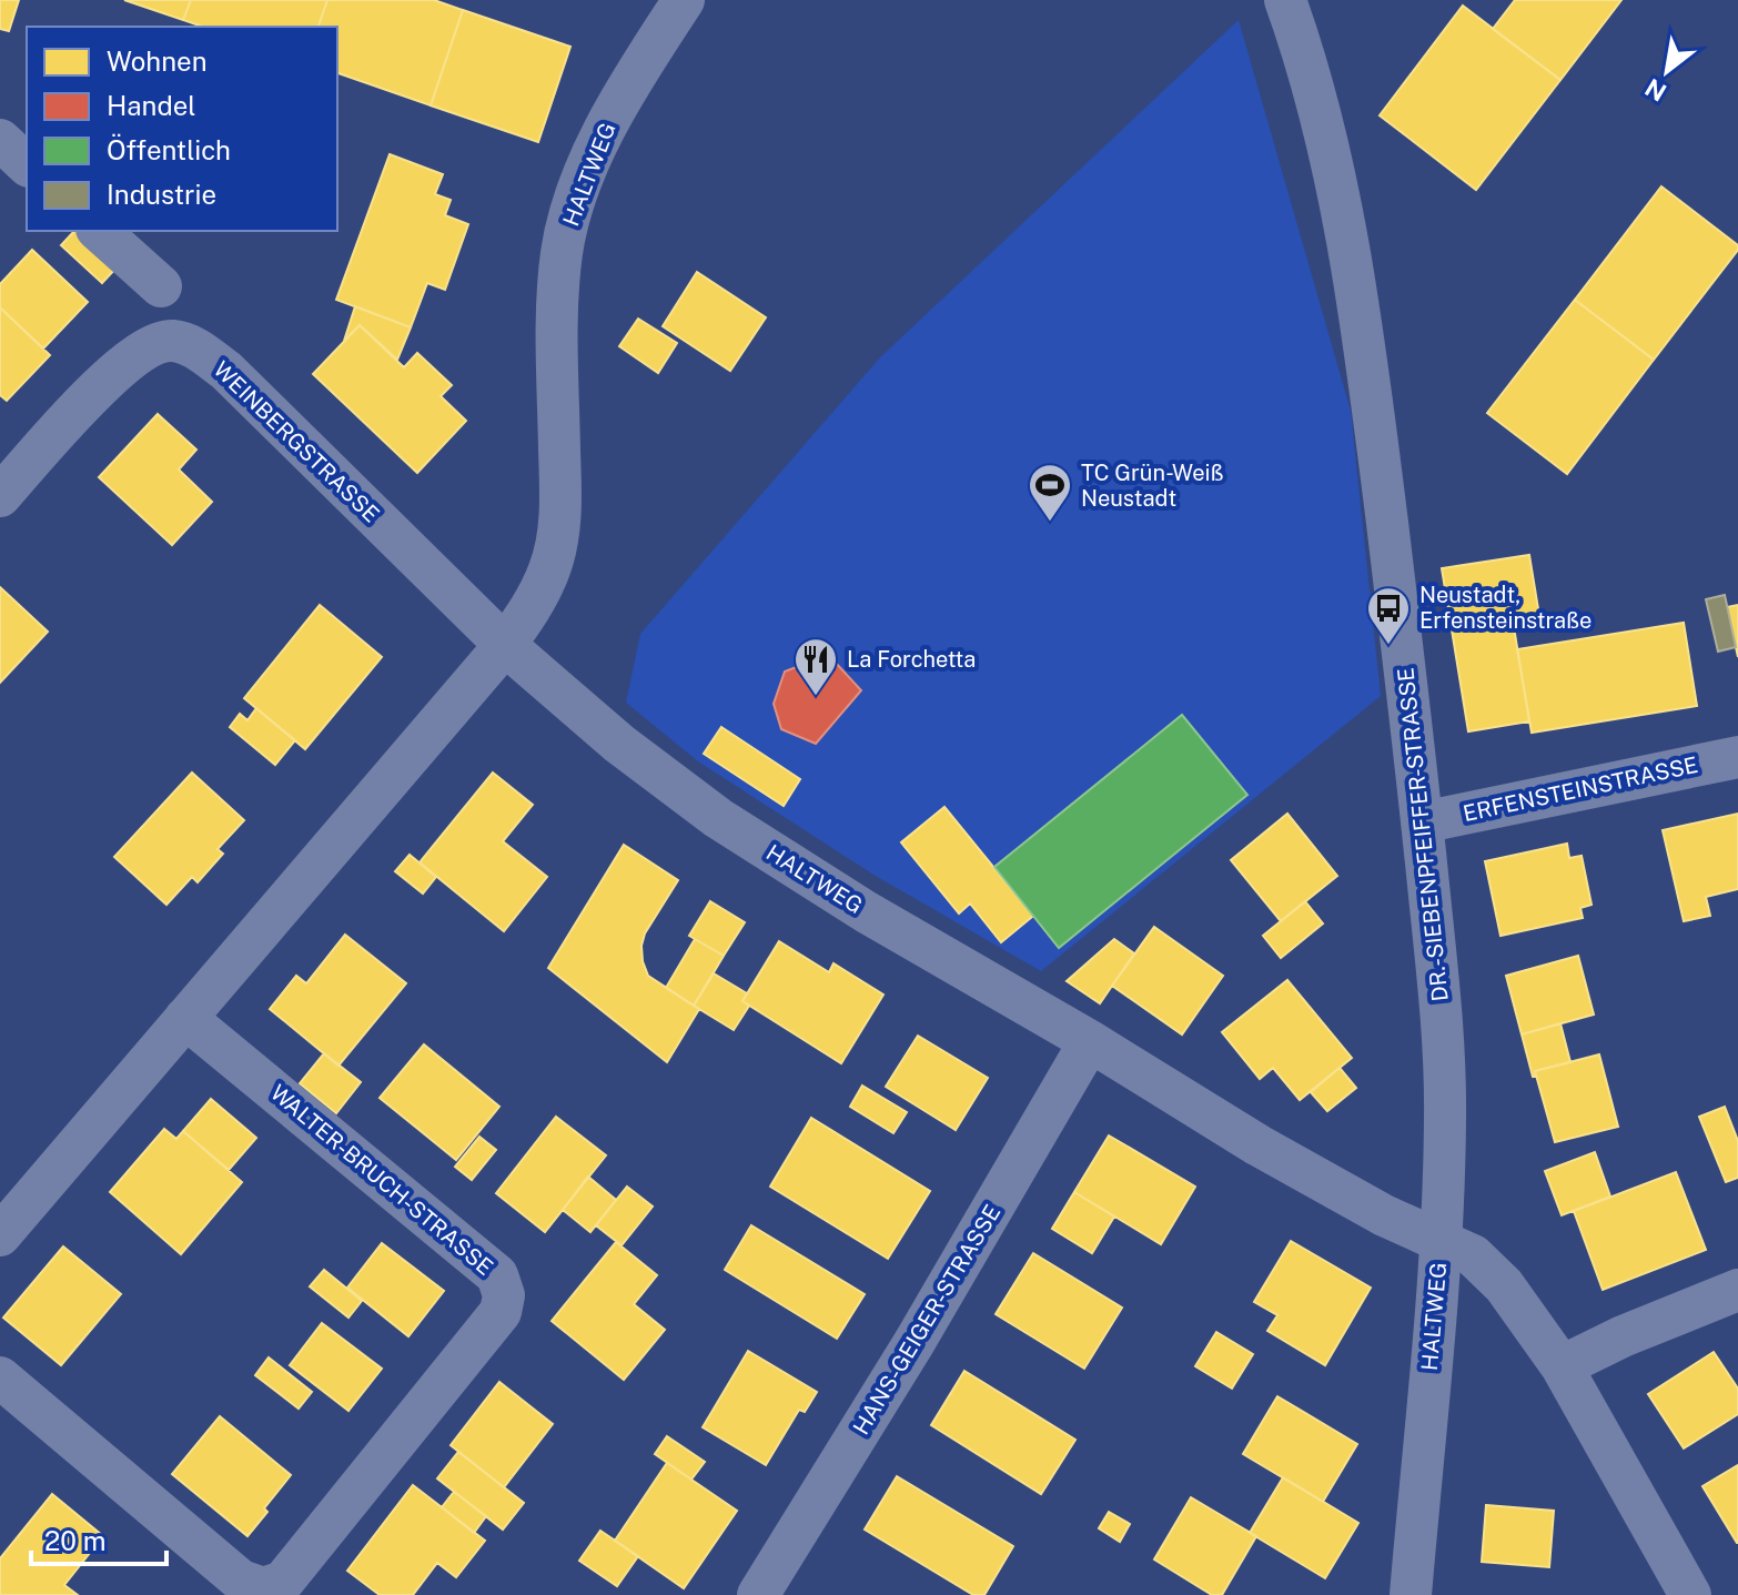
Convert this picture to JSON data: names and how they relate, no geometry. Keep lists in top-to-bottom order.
{
  "streets": {
    "street": [
      "HALTWEG",
      "WEINBERGSTRASSE",
      "ERFENSTEINSTRASSE",
      "DR.-SIEBENPFEIFFER-STRASSE",
      "WALTER-BRUCH-STRASSE",
      "HANS-GEIGER-STRASSE"
    ]
  },
  "crossings": [
    ["HALTWEG", "WEINBERGSTRASSE"],
    ["HALTWEG", "DR.-SIEBENPFEIFFER-STRASSE"],
    ["HALTWEG", "HANS-GEIGER-STRASSE"],
    ["ERFENSTEINSTRASSE", "DR.-SIEBENPFEIFFER-STRASSE"]
  ],
  "places": {
    "sports": ["TC Grün-Weiß Neustadt"],
    "bus stop": ["Neustadt, Erfensteinstraße"],
    "restaurant": ["La Forchetta"]
  },
  "legend": [
    "Wohnen",
    "Handel",
    "Öffentlich",
    "Industrie"
  ],
  "scale_bar": "20 m",
  "north": "bottom left"
}
